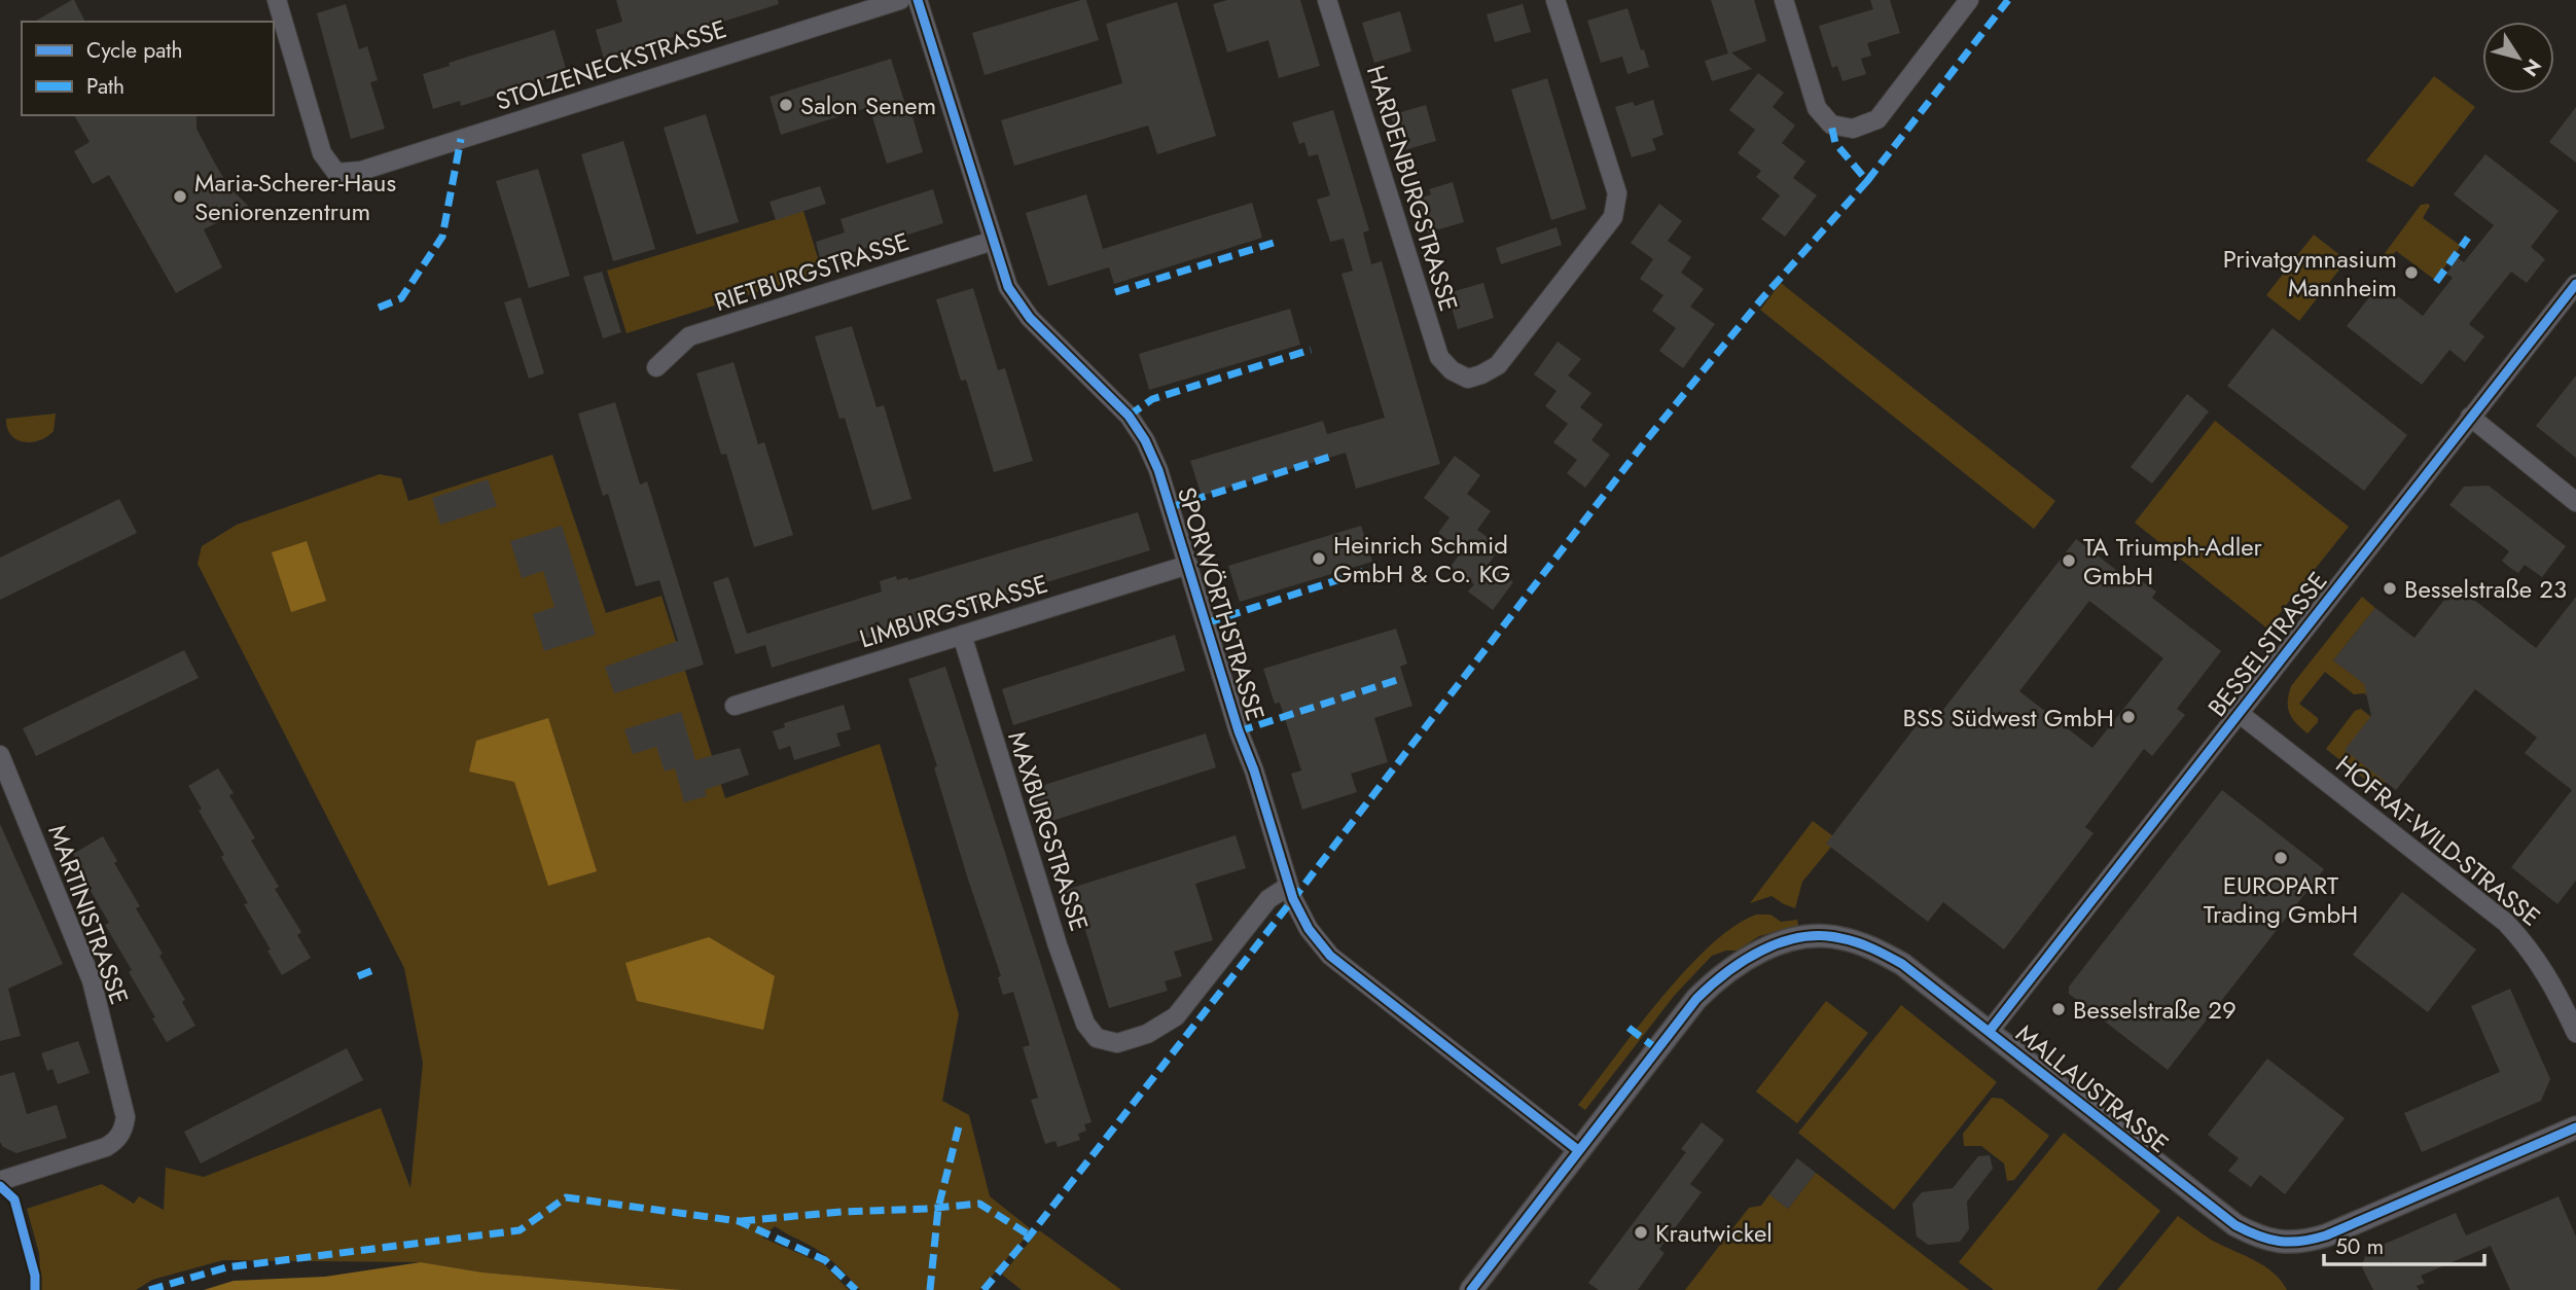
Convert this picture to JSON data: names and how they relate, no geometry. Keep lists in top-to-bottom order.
{
  "streets": {
    "street": [
      "STOLZENECKSTRASSE",
      "HARDENBURGSTRASSE",
      "RIETBURGSTRASSE",
      "SPORWÖRTHSTRASSE",
      "LIMBURGSTRASSE",
      "BESSELSTRASSE",
      "MAXBURGSTRASSE",
      "HOFRAT-WILD-STRASSE",
      "MARTINISTRASSE",
      "MALLAUSTRASSE"
    ]
  },
  "crossings": [
    ["RIETBURGSTRASSE", "SPORWÖRTHSTRASSE"],
    ["SPORWÖRTHSTRASSE", "LIMBURGSTRASSE"],
    ["SPORWÖRTHSTRASSE", "MAXBURGSTRASSE"],
    ["SPORWÖRTHSTRASSE", "MALLAUSTRASSE"],
    ["LIMBURGSTRASSE", "MAXBURGSTRASSE"],
    ["BESSELSTRASSE", "HOFRAT-WILD-STRASSE"],
    ["BESSELSTRASSE", "MALLAUSTRASSE"]
  ],
  "places": [
    "Salon Senem",
    "Maria-Scherer-Haus Seniorenzentrum",
    "Privatgymnasium Mannheim",
    "Heinrich Schmid GmbH & Co. KG",
    "TA Triumph-Adler GmbH",
    "Besselstraße 23",
    "BSS Südwest GmbH",
    "EUROPART Trading GmbH",
    "Besselstraße 29",
    "Krautwickel"
  ],
  "legend": ["Cycle path", "Path"],
  "scale_bar": "50 m",
  "north": "bottom right"
}
